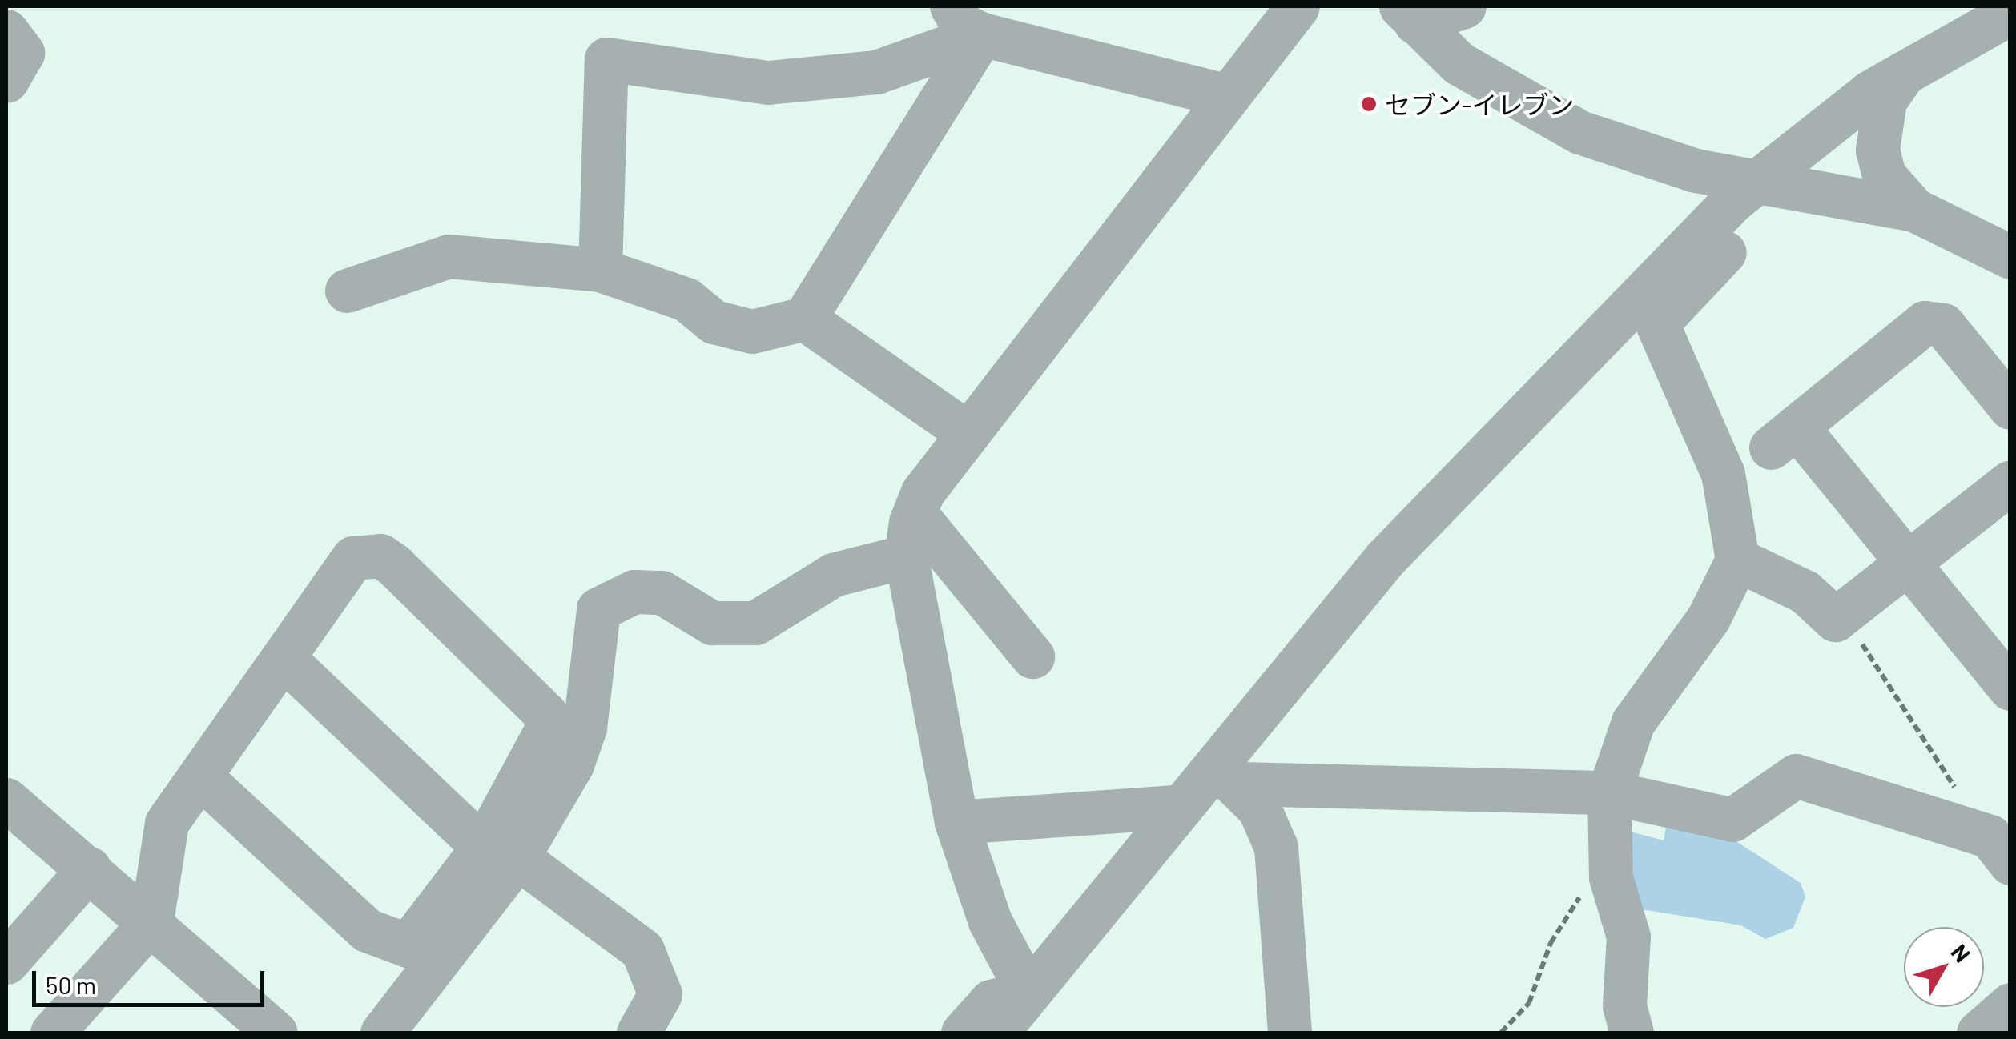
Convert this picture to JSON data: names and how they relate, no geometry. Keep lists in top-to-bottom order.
{
  "places": ["セブン-イレブン"],
  "scale_bar": "50 m",
  "north": "top right"
}
